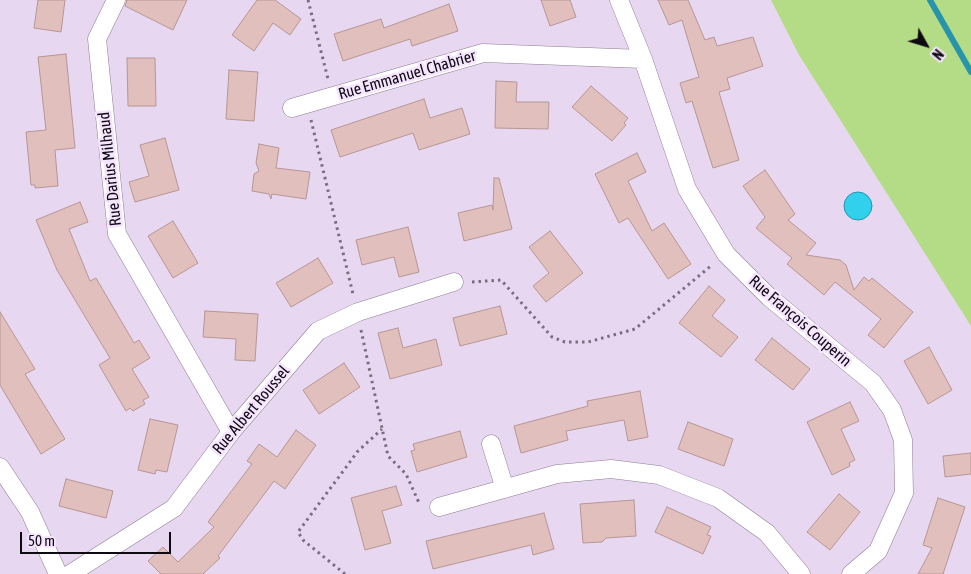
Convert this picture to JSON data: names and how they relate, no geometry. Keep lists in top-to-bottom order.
{
  "streets": {
    "street": [
      "Rue Emmanuel Chabrier",
      "Rue Darius Milhaud",
      "Rue François Couperin",
      "Rue Albert Roussel"
    ]
  },
  "crossings": [
    ["Rue Emmanuel Chabrier", "Rue François Couperin"],
    ["Rue Darius Milhaud", "Rue Albert Roussel"]
  ],
  "scale_bar": "50 m",
  "north": "bottom right"
}
